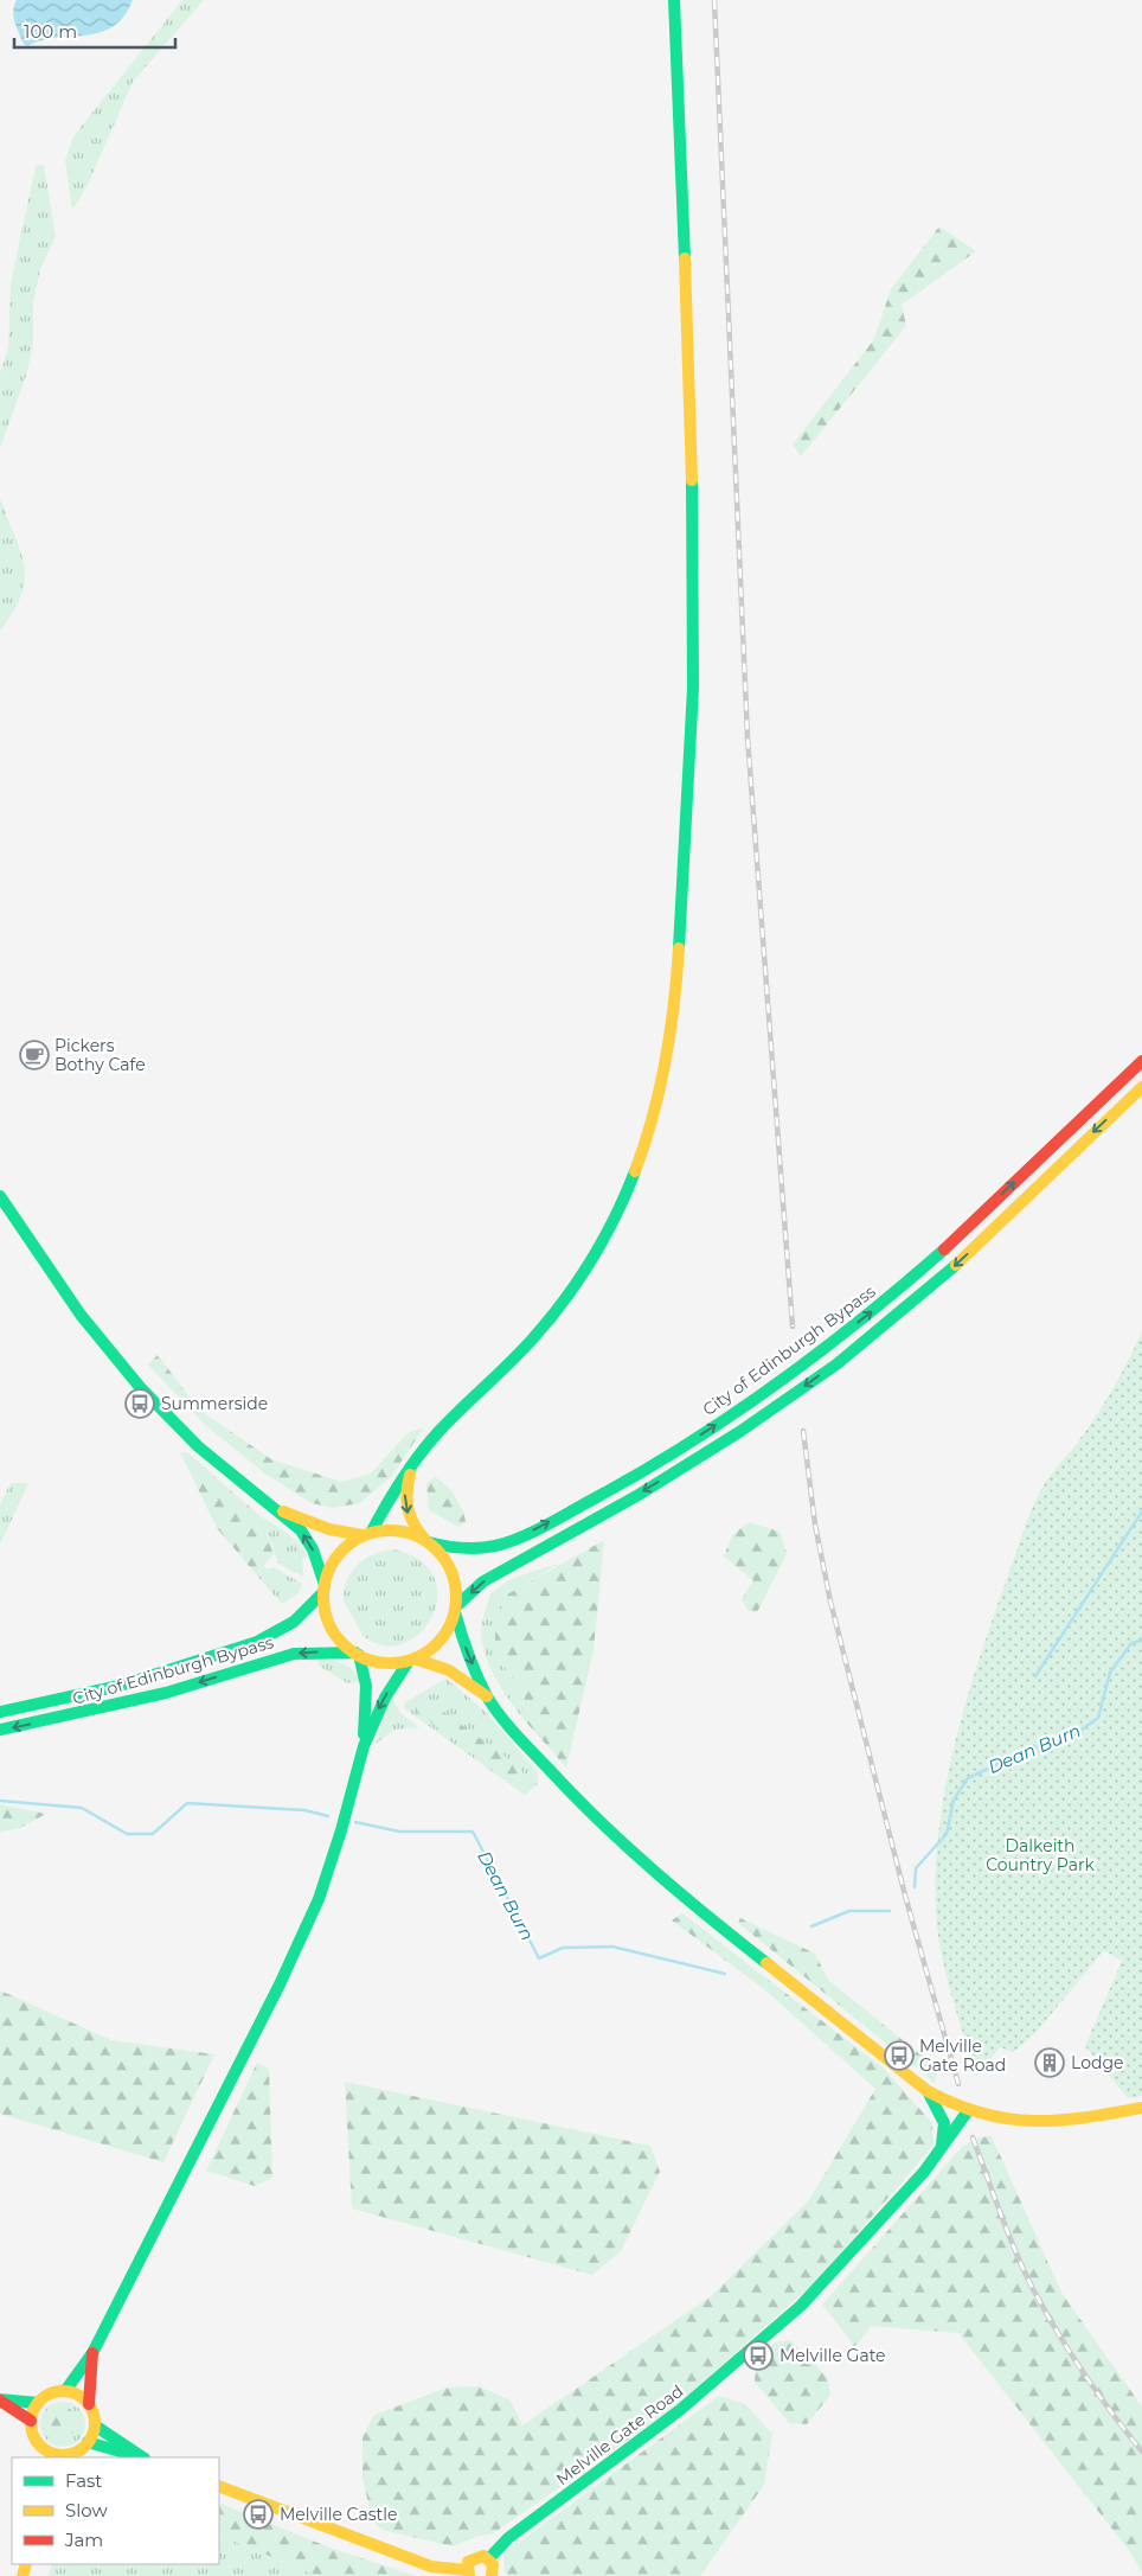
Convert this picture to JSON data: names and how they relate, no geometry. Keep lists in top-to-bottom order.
{
  "streets": {
    "main road": ["City of Edinburgh Bypass", "Melville Gate Road"]
  },
  "water": ["Dean Burn"],
  "parks": ["Dalkeith Country Park"],
  "places": {
    "cafe": ["Pickers Bothy Cafe"],
    "bus stop": [
      "Summerside",
      "Melville Gate Road",
      "Melville Gate",
      "Melville Castle"
    ],
    "building": ["Lodge"]
  },
  "legend": ["Fast", "Slow", "Jam"],
  "scale_bar": "100 m"
}
